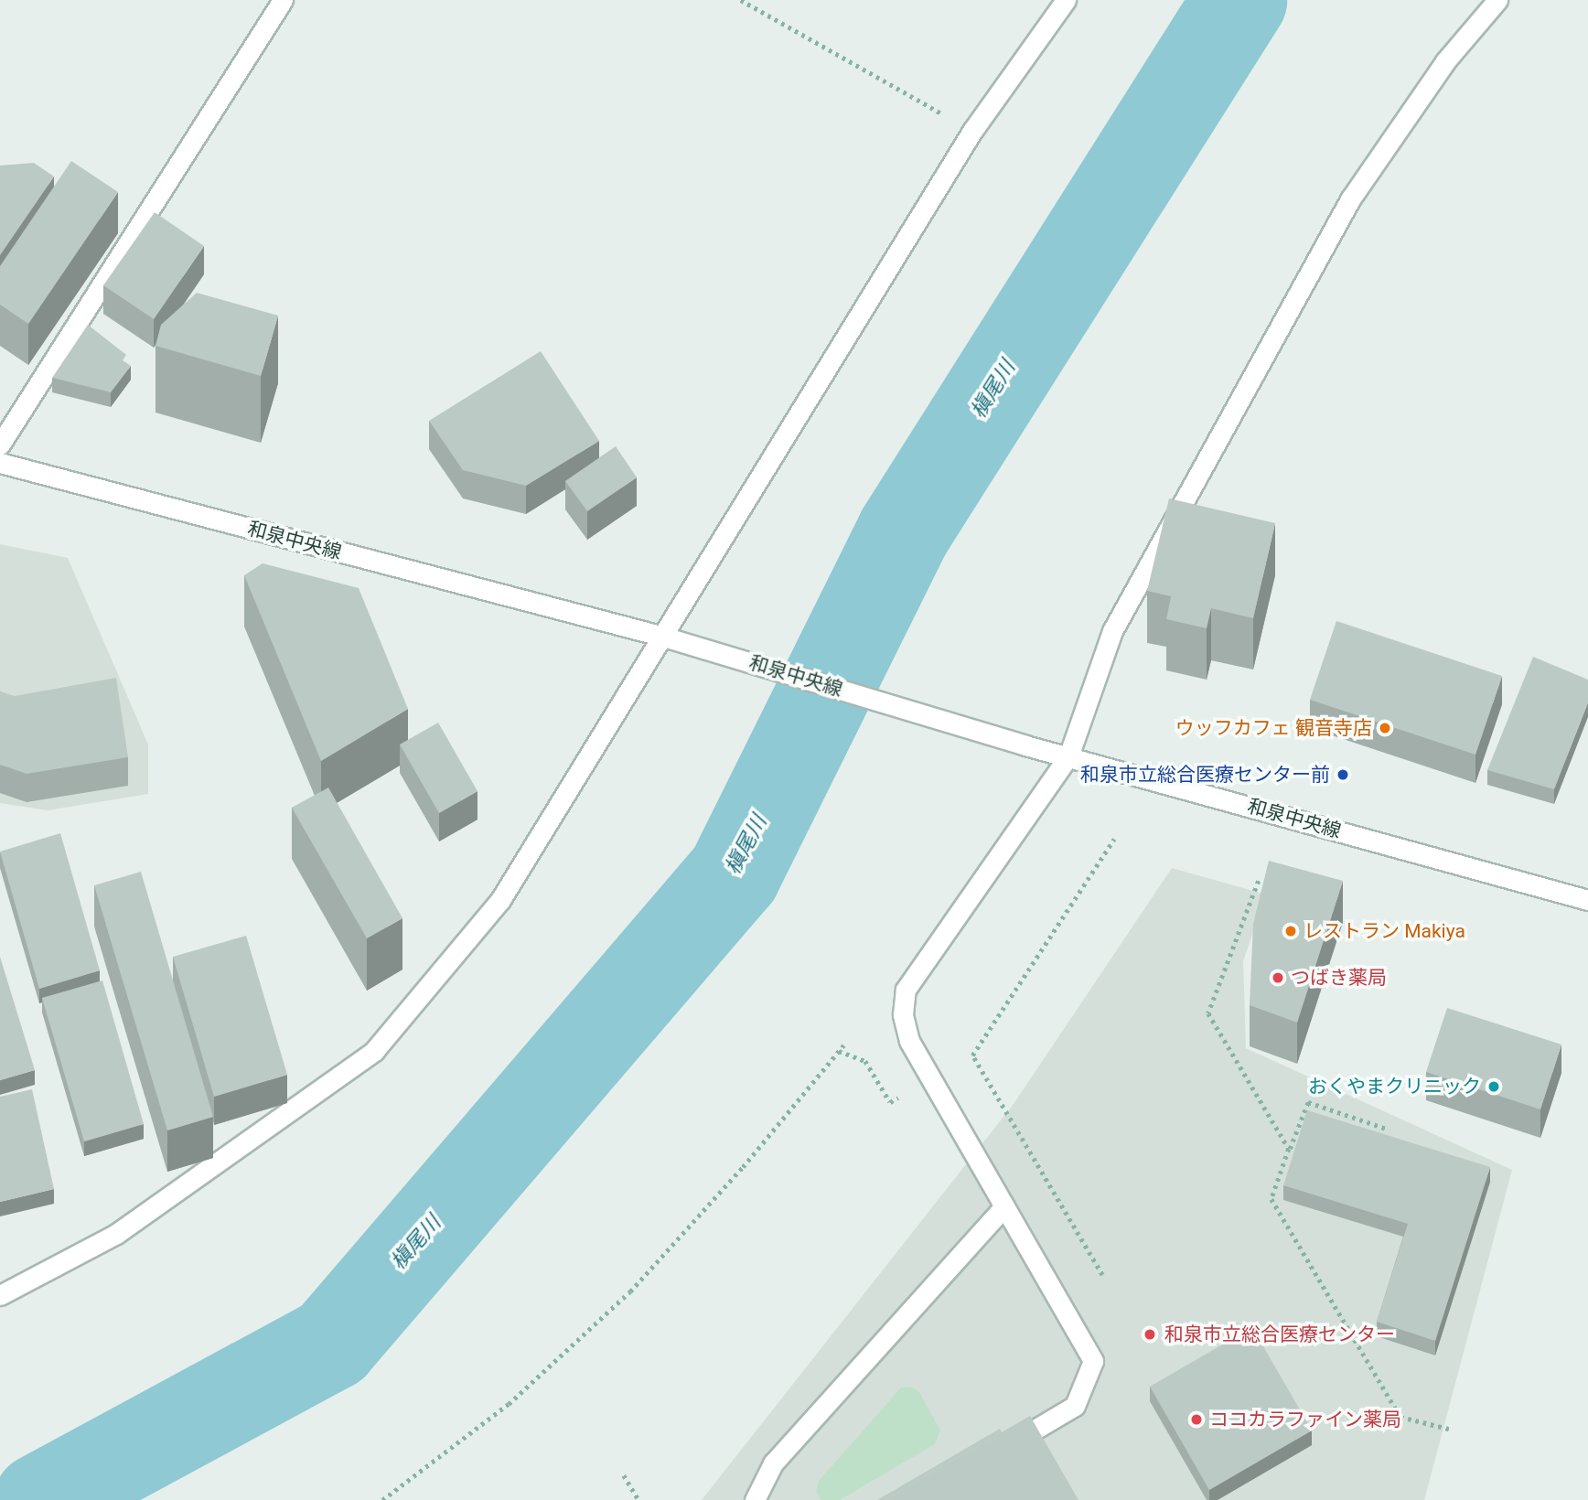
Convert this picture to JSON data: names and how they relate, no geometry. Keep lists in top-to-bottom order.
{
  "streets": {
    "street": ["和泉中央線"]
  },
  "water": ["槇尾川"],
  "places": [
    "ウッフカフェ 観音寺店",
    "和泉市立総合医療センター前",
    "レストラン Makiya",
    "つばき薬局",
    "おくやまクリニック",
    "和泉市立総合医療センター",
    "ココカラファイン薬局"
  ]
}
